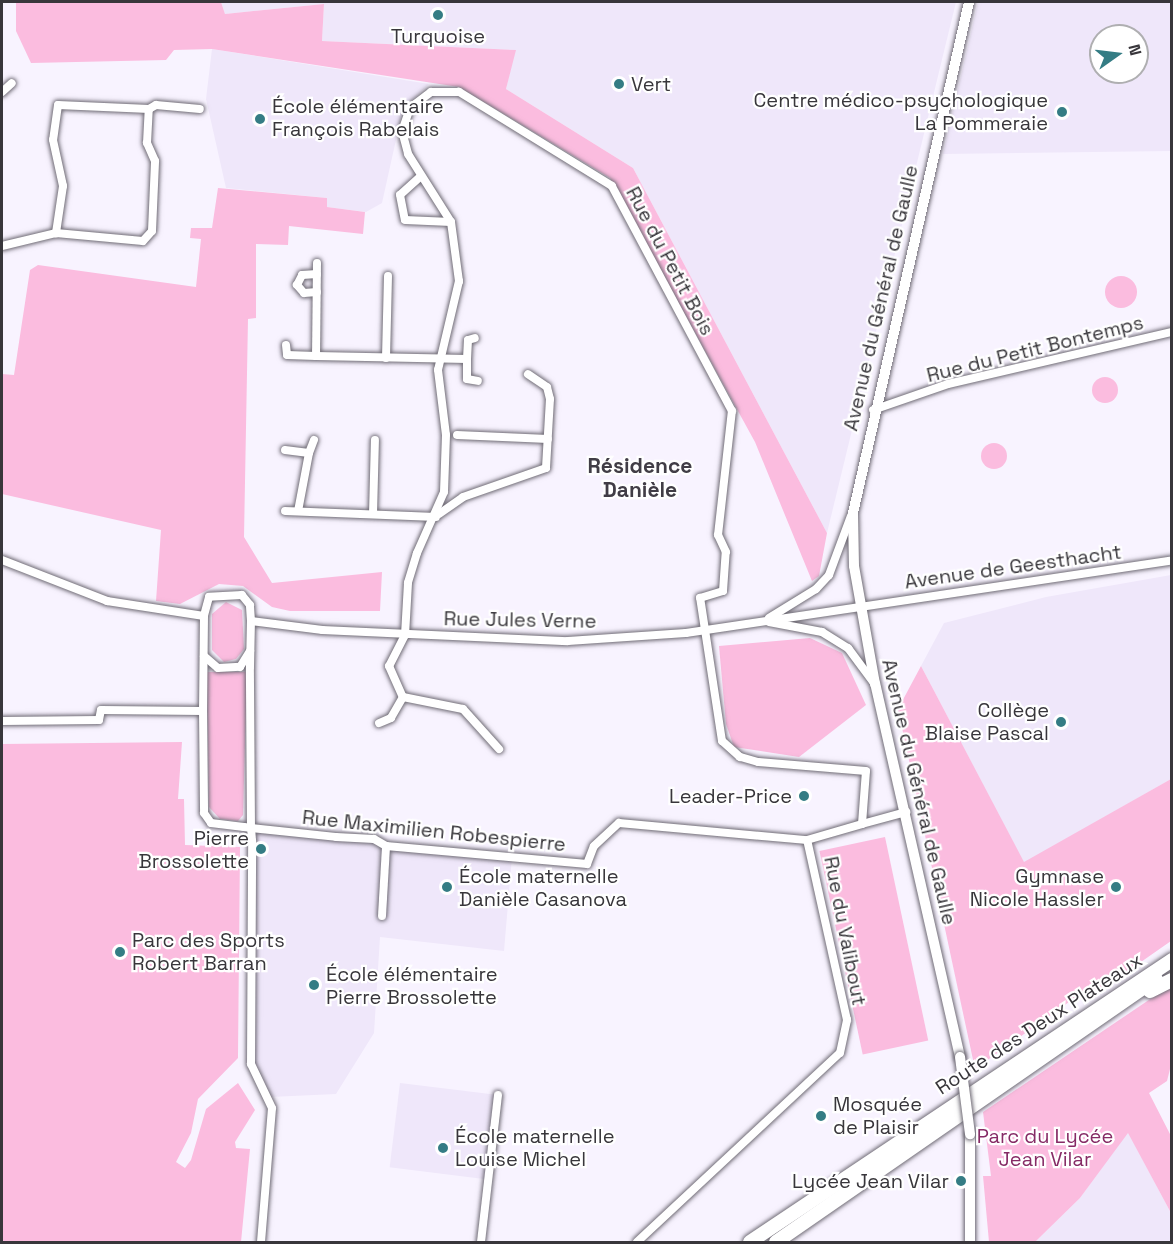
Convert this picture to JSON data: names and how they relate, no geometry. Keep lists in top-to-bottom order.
{
  "streets": {
    "main road": ["Route des Deux Plateaux"],
    "street": [
      "Rue du Petit Bois",
      "Avenue du Général de Gaulle",
      "Rue du Petit Bontemps",
      "Avenue de Geesthacht",
      "Rue Jules Verne",
      "Rue Maximilien Robespierre",
      "Rue du Valibout"
    ]
  },
  "crossings": [
    ["Rue du Petit Bois", "Rue Jules Verne"],
    ["Avenue du Général de Gaulle", "Rue du Petit Bontemps"],
    ["Avenue du Général de Gaulle", "Avenue de Geesthacht"],
    ["Avenue du Général de Gaulle", "Rue Jules Verne"],
    ["Avenue du Général de Gaulle", "Rue du Valibout"],
    ["Avenue de Geesthacht", "Rue Jules Verne"],
    ["Rue Jules Verne", "Rue Maximilien Robespierre"],
    ["Rue Maximilien Robespierre", "Rue du Valibout"]
  ],
  "districts": ["Résidence Danièle"],
  "parks": ["Parc du Lycée Jean Vilar"],
  "places": [
    "Turquoise",
    "Vert",
    "Centre médico-psychologique La Pommeraie",
    "École élémentaire François Rabelais",
    "Collège Blaise Pascal",
    "Leader-Price",
    "Pierre Brossolette",
    "École maternelle Danièle Casanova",
    "Gymnase Nicole Hassler",
    "Parc des Sports Robert Barran",
    "École élémentaire Pierre Brossolette",
    "Mosquée de Plaisir",
    "École maternelle Louise Michel",
    "Lycée Jean Vilar"
  ],
  "north": "right"
}
